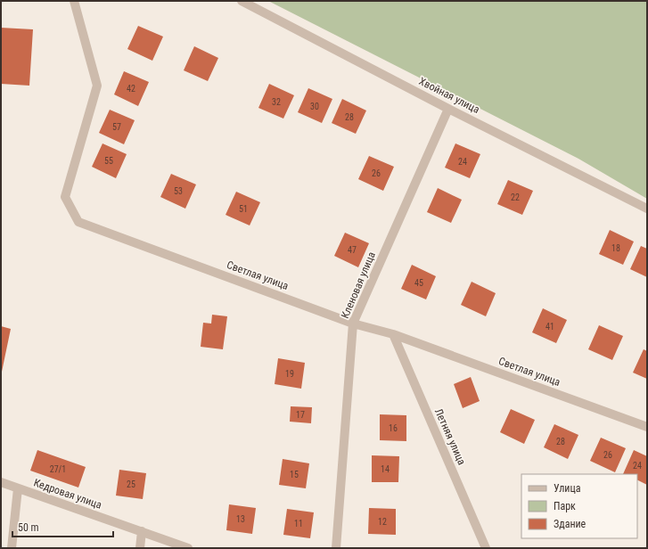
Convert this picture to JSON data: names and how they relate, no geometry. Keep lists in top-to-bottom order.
{
  "streets": {
    "street": [
      "Хвойная улица",
      "Светлая улица",
      "Кленовая улица",
      "Летняя улица",
      "Кедровая улица"
    ]
  },
  "crossings": [
    ["Хвойная улица", "Кленовая улица"],
    ["Светлая улица", "Кленовая улица"],
    ["Светлая улица", "Летняя улица"]
  ],
  "house_numbers": [
    "42",
    "32",
    "30",
    "28",
    "57",
    "55",
    "24",
    "26",
    "53",
    "22",
    "51",
    "18",
    "47",
    "45",
    "41",
    "19",
    "17",
    "16",
    "28",
    "26",
    "24",
    "27/1",
    "14",
    "15",
    "25",
    "13",
    "12",
    "11"
  ],
  "legend": ["Улица", "Парк", "Здание"],
  "scale_bar": "50 m"
}
